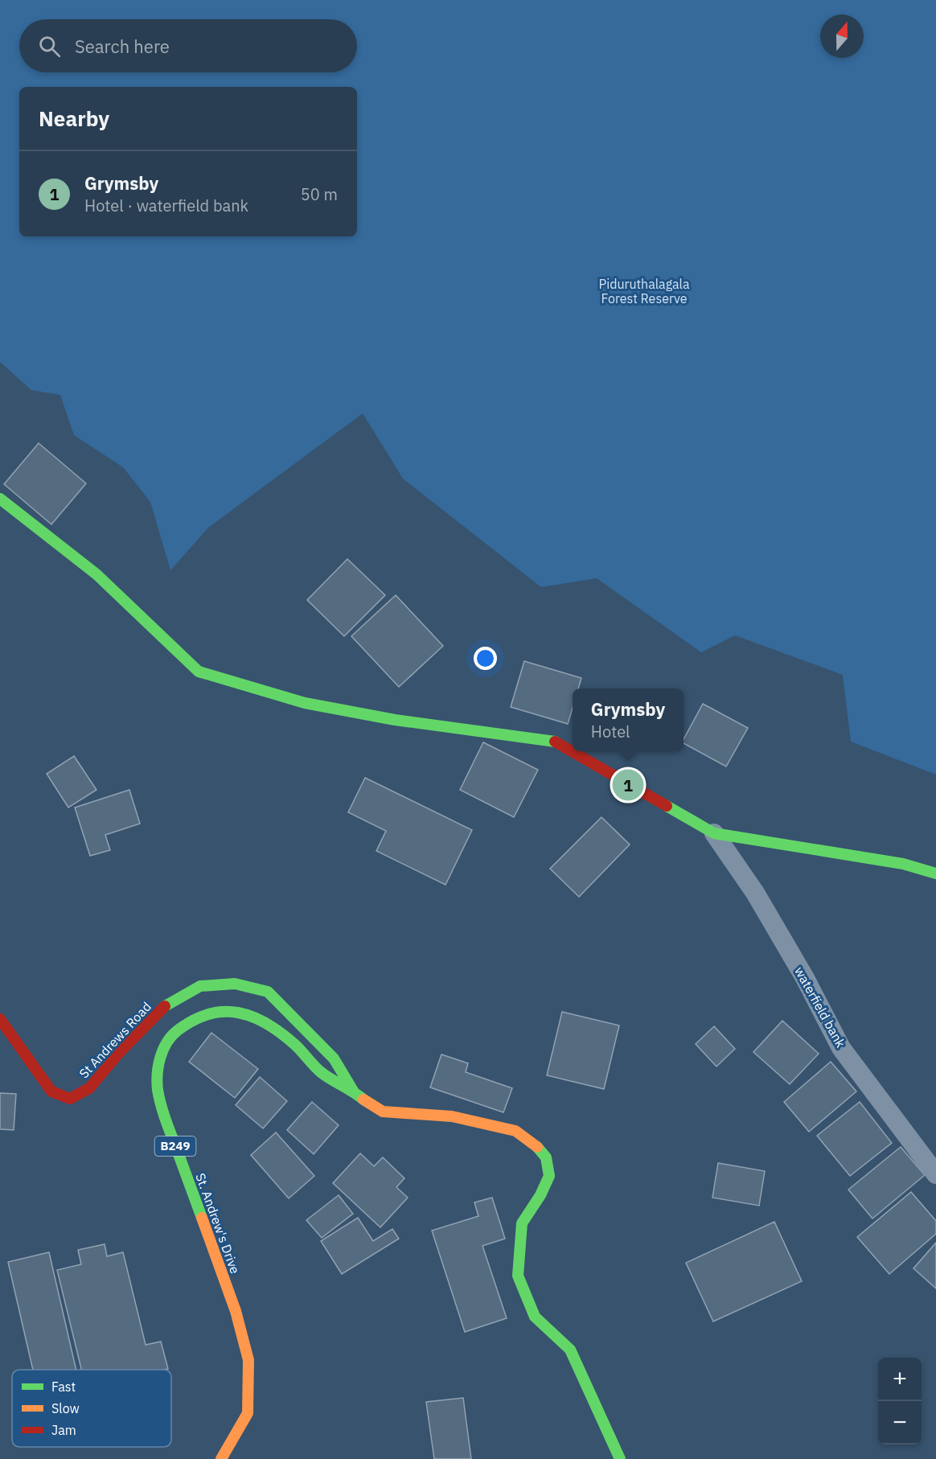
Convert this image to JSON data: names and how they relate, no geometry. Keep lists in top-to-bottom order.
{
  "streets": {
    "street": [
      "waterfield bank",
      "St Andrews Road",
      "B249",
      "St. Andrew's Drive"
    ]
  },
  "crossings": [
    ["St Andrews Road", "St. Andrew's Drive"]
  ],
  "parks": ["Piduruthalagala Forest Reserve"],
  "legend": ["Fast", "Slow", "Jam"],
  "north": "top",
  "page": {
    "search": "Search here",
    "heading": "Nearby",
    "list": [
      {
        "mark": "1",
        "name": "Grymsby",
        "note": "Hotel · waterfield bank",
        "value": "50 m"
      }
    ],
    "popup": ["Grymsby", "Hotel"],
    "pins": "1",
    "map_buttons": ["+", "−"]
  }
}
